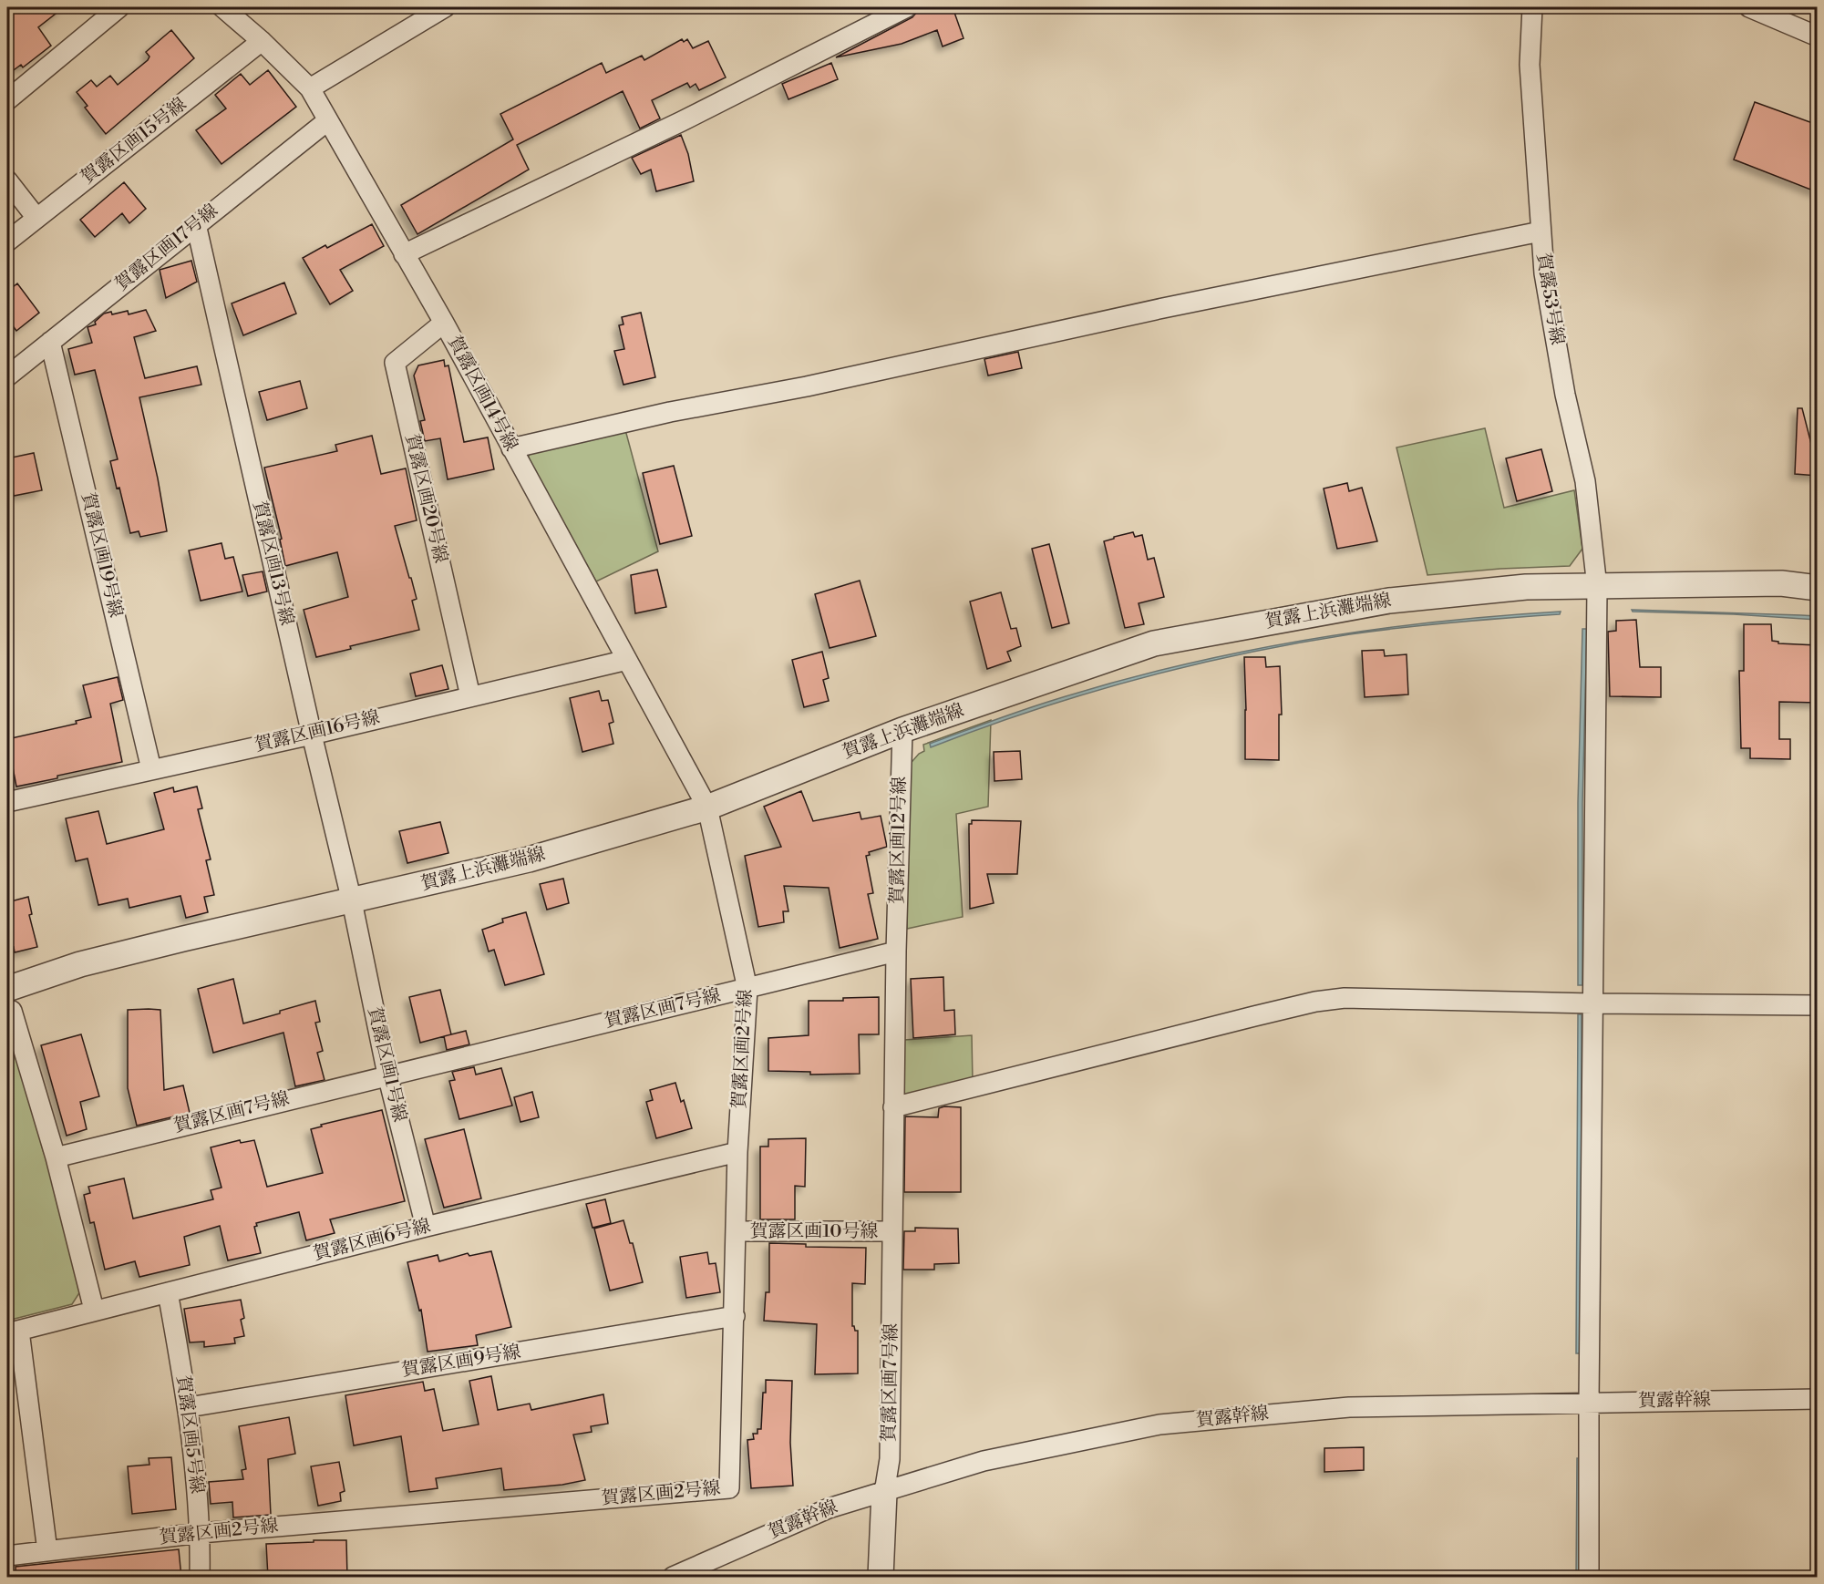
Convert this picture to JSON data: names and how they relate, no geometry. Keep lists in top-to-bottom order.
{
  "streets": {
    "street": [
      "賀露区画15号線",
      "賀露区画17号線",
      "賀露53号線",
      "賀露区画14号線",
      "賀露区画20号線",
      "賀露区画19号線",
      "賀露区画13号線",
      "賀露上浜灘端線",
      "賀露区画16号線",
      "賀露区画12号線",
      "賀露区画7号線",
      "賀露区画2号線",
      "賀露区画1号線",
      "賀露区画10号線",
      "賀露区画6号線",
      "賀露区画9号線",
      "賀露幹線",
      "賀露区画5号線"
    ]
  },
  "crossings": [
    ["賀露区画15号線", "賀露区画14号線"],
    ["賀露区画17号線", "賀露区画14号線"],
    ["賀露区画17号線", "賀露区画19号線"],
    ["賀露区画17号線", "賀露区画13号線"],
    ["賀露53号線", "賀露上浜灘端線"],
    ["賀露53号線", "賀露幹線"],
    ["賀露区画14号線", "賀露区画20号線"],
    ["賀露区画14号線", "賀露上浜灘端線"],
    ["賀露区画14号線", "賀露区画16号線"],
    ["賀露区画14号線", "賀露区画2号線"],
    ["賀露区画20号線", "賀露区画16号線"],
    ["賀露区画19号線", "賀露区画16号線"],
    ["賀露区画13号線", "賀露上浜灘端線"],
    ["賀露区画13号線", "賀露区画16号線"],
    ["賀露区画13号線", "賀露区画1号線"],
    ["賀露上浜灘端線", "賀露区画12号線"],
    ["賀露上浜灘端線", "賀露区画2号線"],
    ["賀露上浜灘端線", "賀露区画1号線"],
    ["賀露区画12号線", "賀露区画7号線"],
    ["賀露区画7号線", "賀露区画2号線"],
    ["賀露区画7号線", "賀露区画1号線"],
    ["賀露区画7号線", "賀露区画10号線"],
    ["賀露区画7号線", "賀露幹線"],
    ["賀露区画2号線", "賀露区画10号線"],
    ["賀露区画2号線", "賀露区画6号線"],
    ["賀露区画2号線", "賀露区画9号線"],
    ["賀露区画2号線", "賀露区画5号線"],
    ["賀露区画1号線", "賀露区画6号線"],
    ["賀露区画6号線", "賀露区画5号線"],
    ["賀露区画9号線", "賀露区画5号線"]
  ]
}
